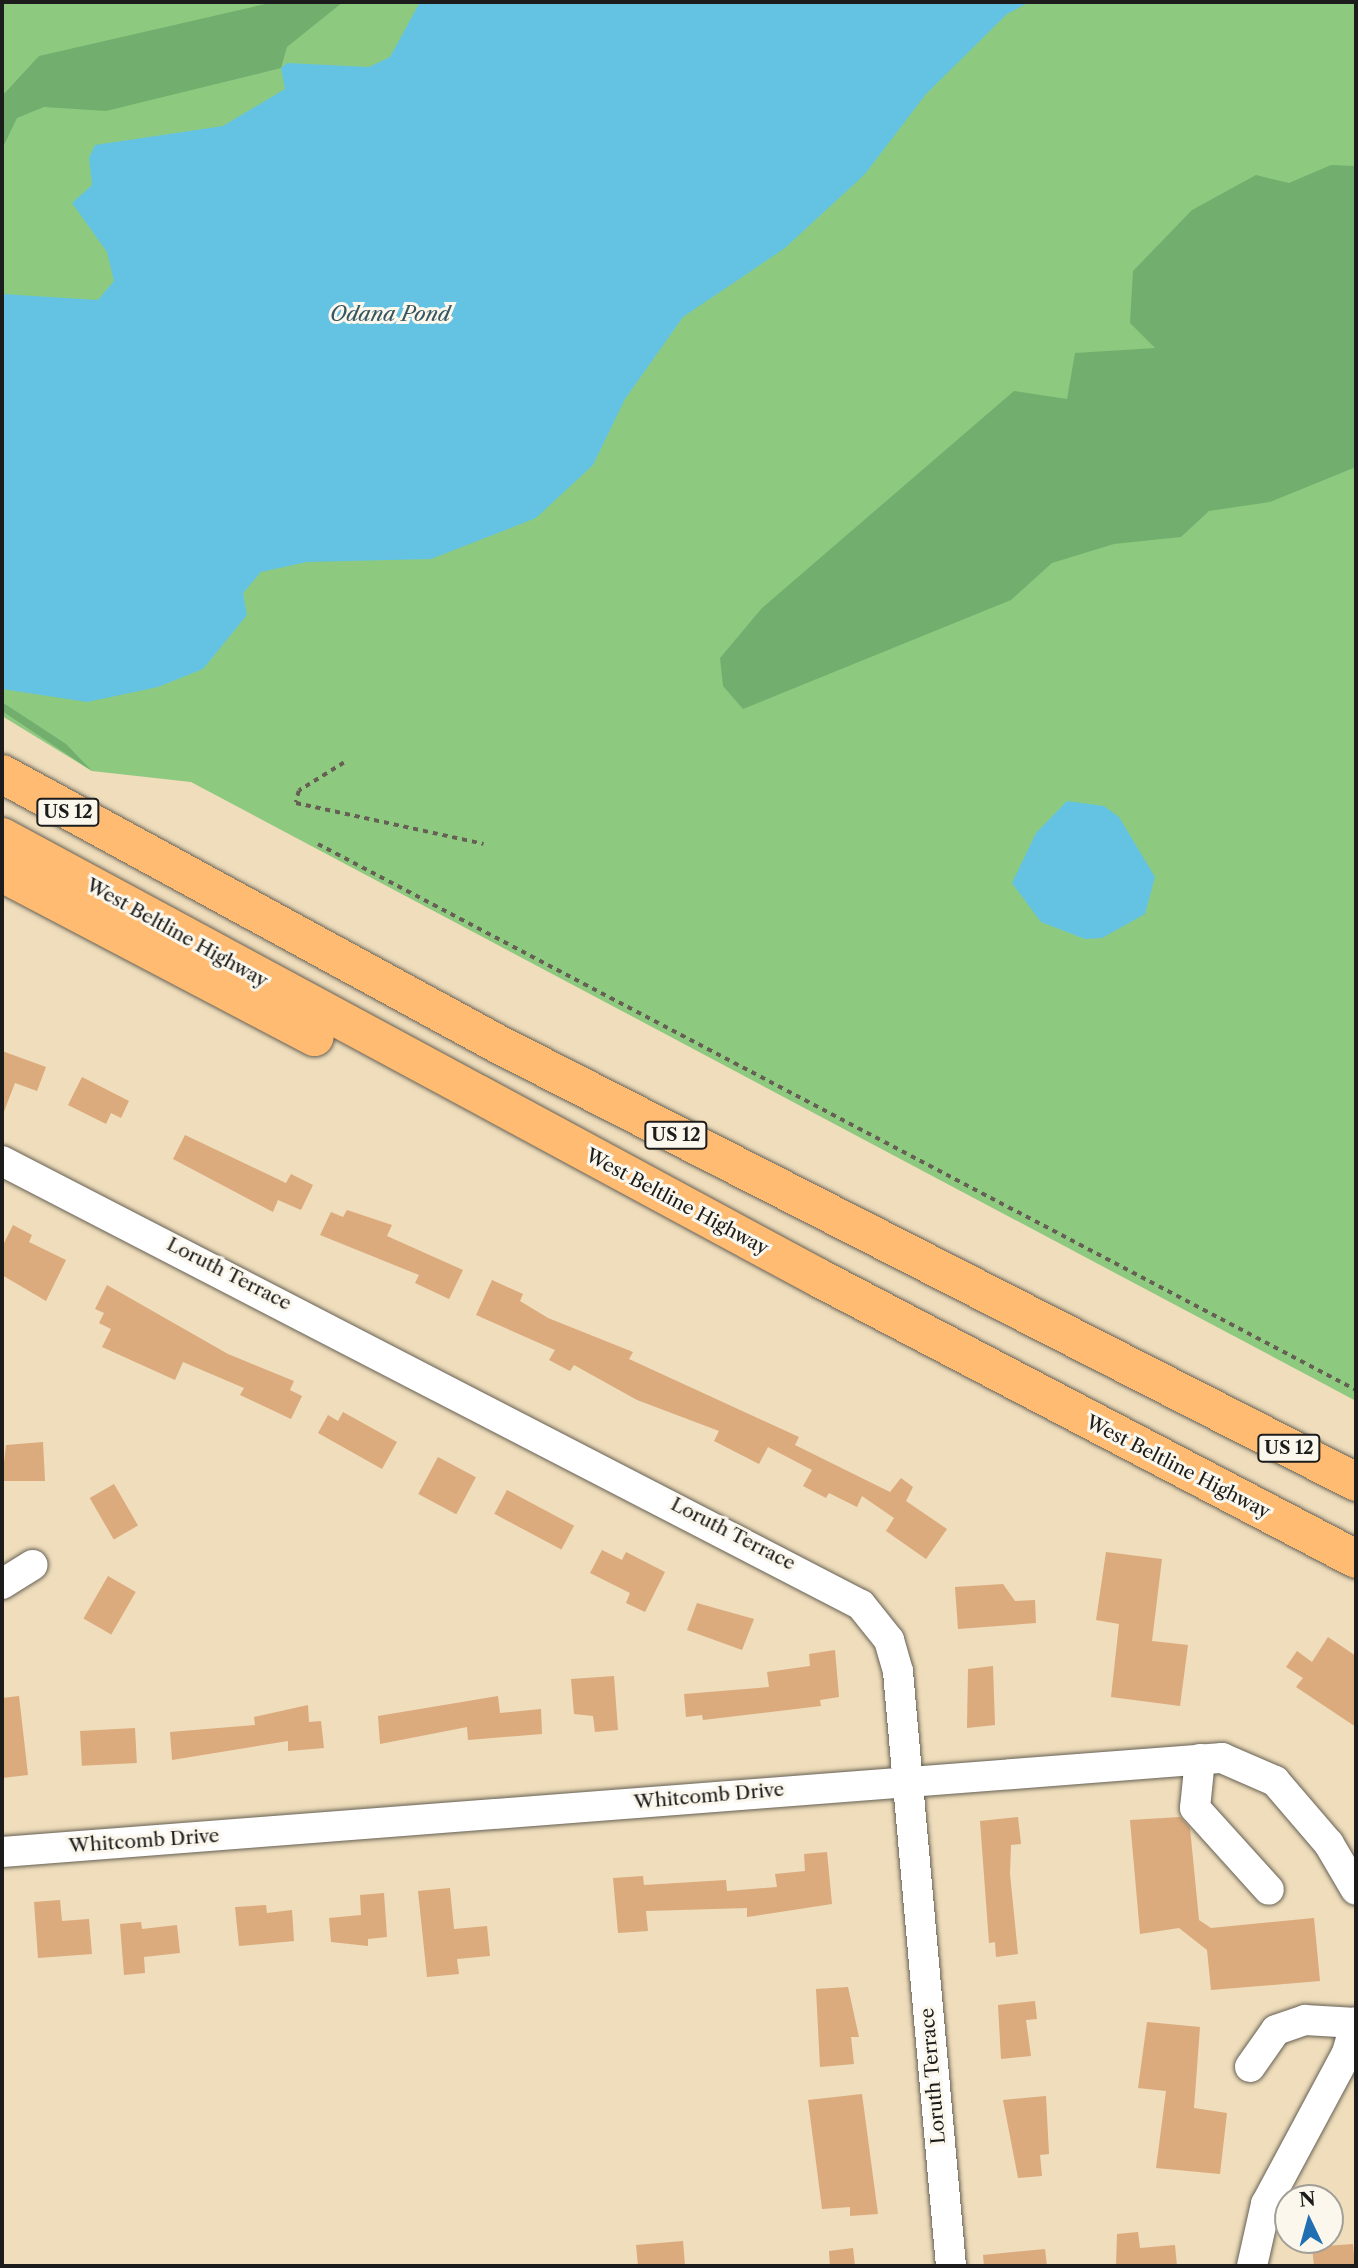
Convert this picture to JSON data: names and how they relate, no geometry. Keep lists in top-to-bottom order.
{
  "streets": {
    "highway": ["US 12", "West Beltline Highway"],
    "street": ["Loruth Terrace", "Whitcomb Drive"]
  },
  "crossings": [
    ["Loruth Terrace", "Whitcomb Drive"]
  ],
  "water": ["Odana Pond"],
  "north": "top"
}
